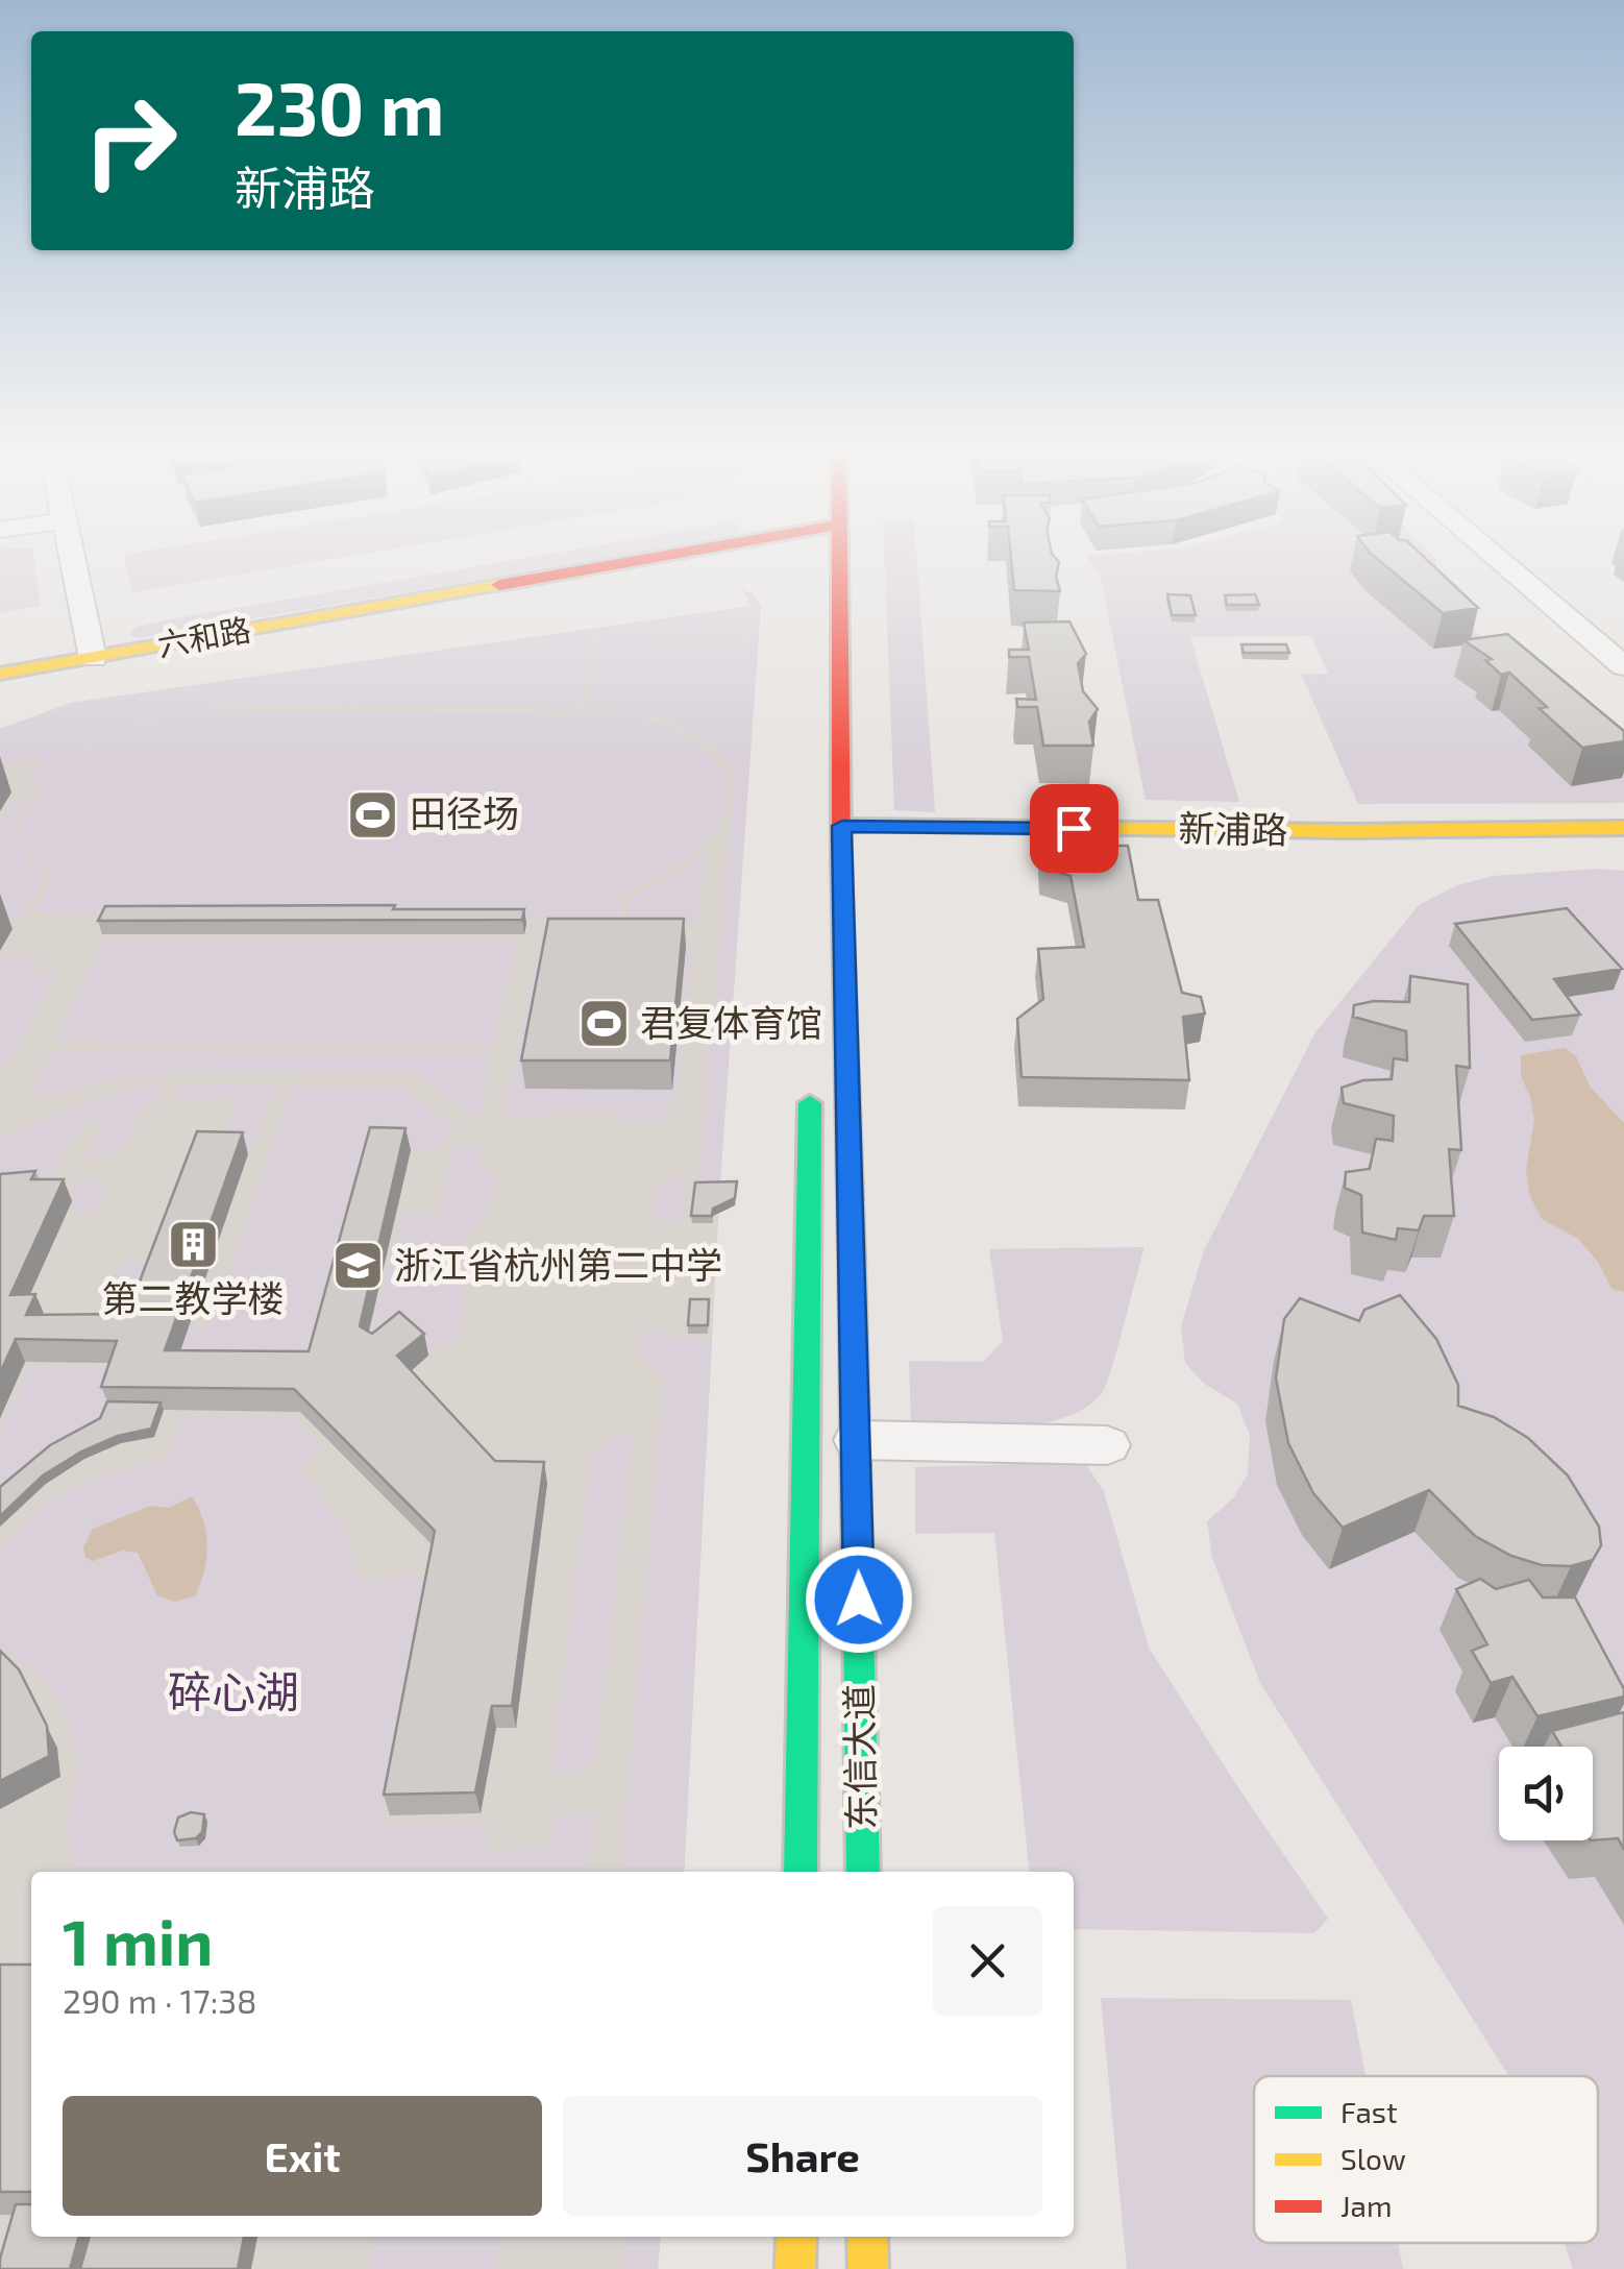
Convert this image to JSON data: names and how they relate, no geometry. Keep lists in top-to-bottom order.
{
  "streets": {
    "main road": ["六和路", "新浦路", "东信大道"]
  },
  "crossings": [
    ["新浦路", "东信大道"]
  ],
  "parks": ["碎心湖"],
  "places": {
    "sports": ["田径场", "君复体育馆"],
    "building": ["第二教学楼"],
    "school or university": ["浙江省杭州第二中学"]
  },
  "legend": ["Fast", "Slow", "Jam"],
  "page": {
    "turn": ["230 m", "新浦路"],
    "heading": ["1 min", "290 m · 17:38"],
    "buttons": ["Exit", "Share"]
  }
}
